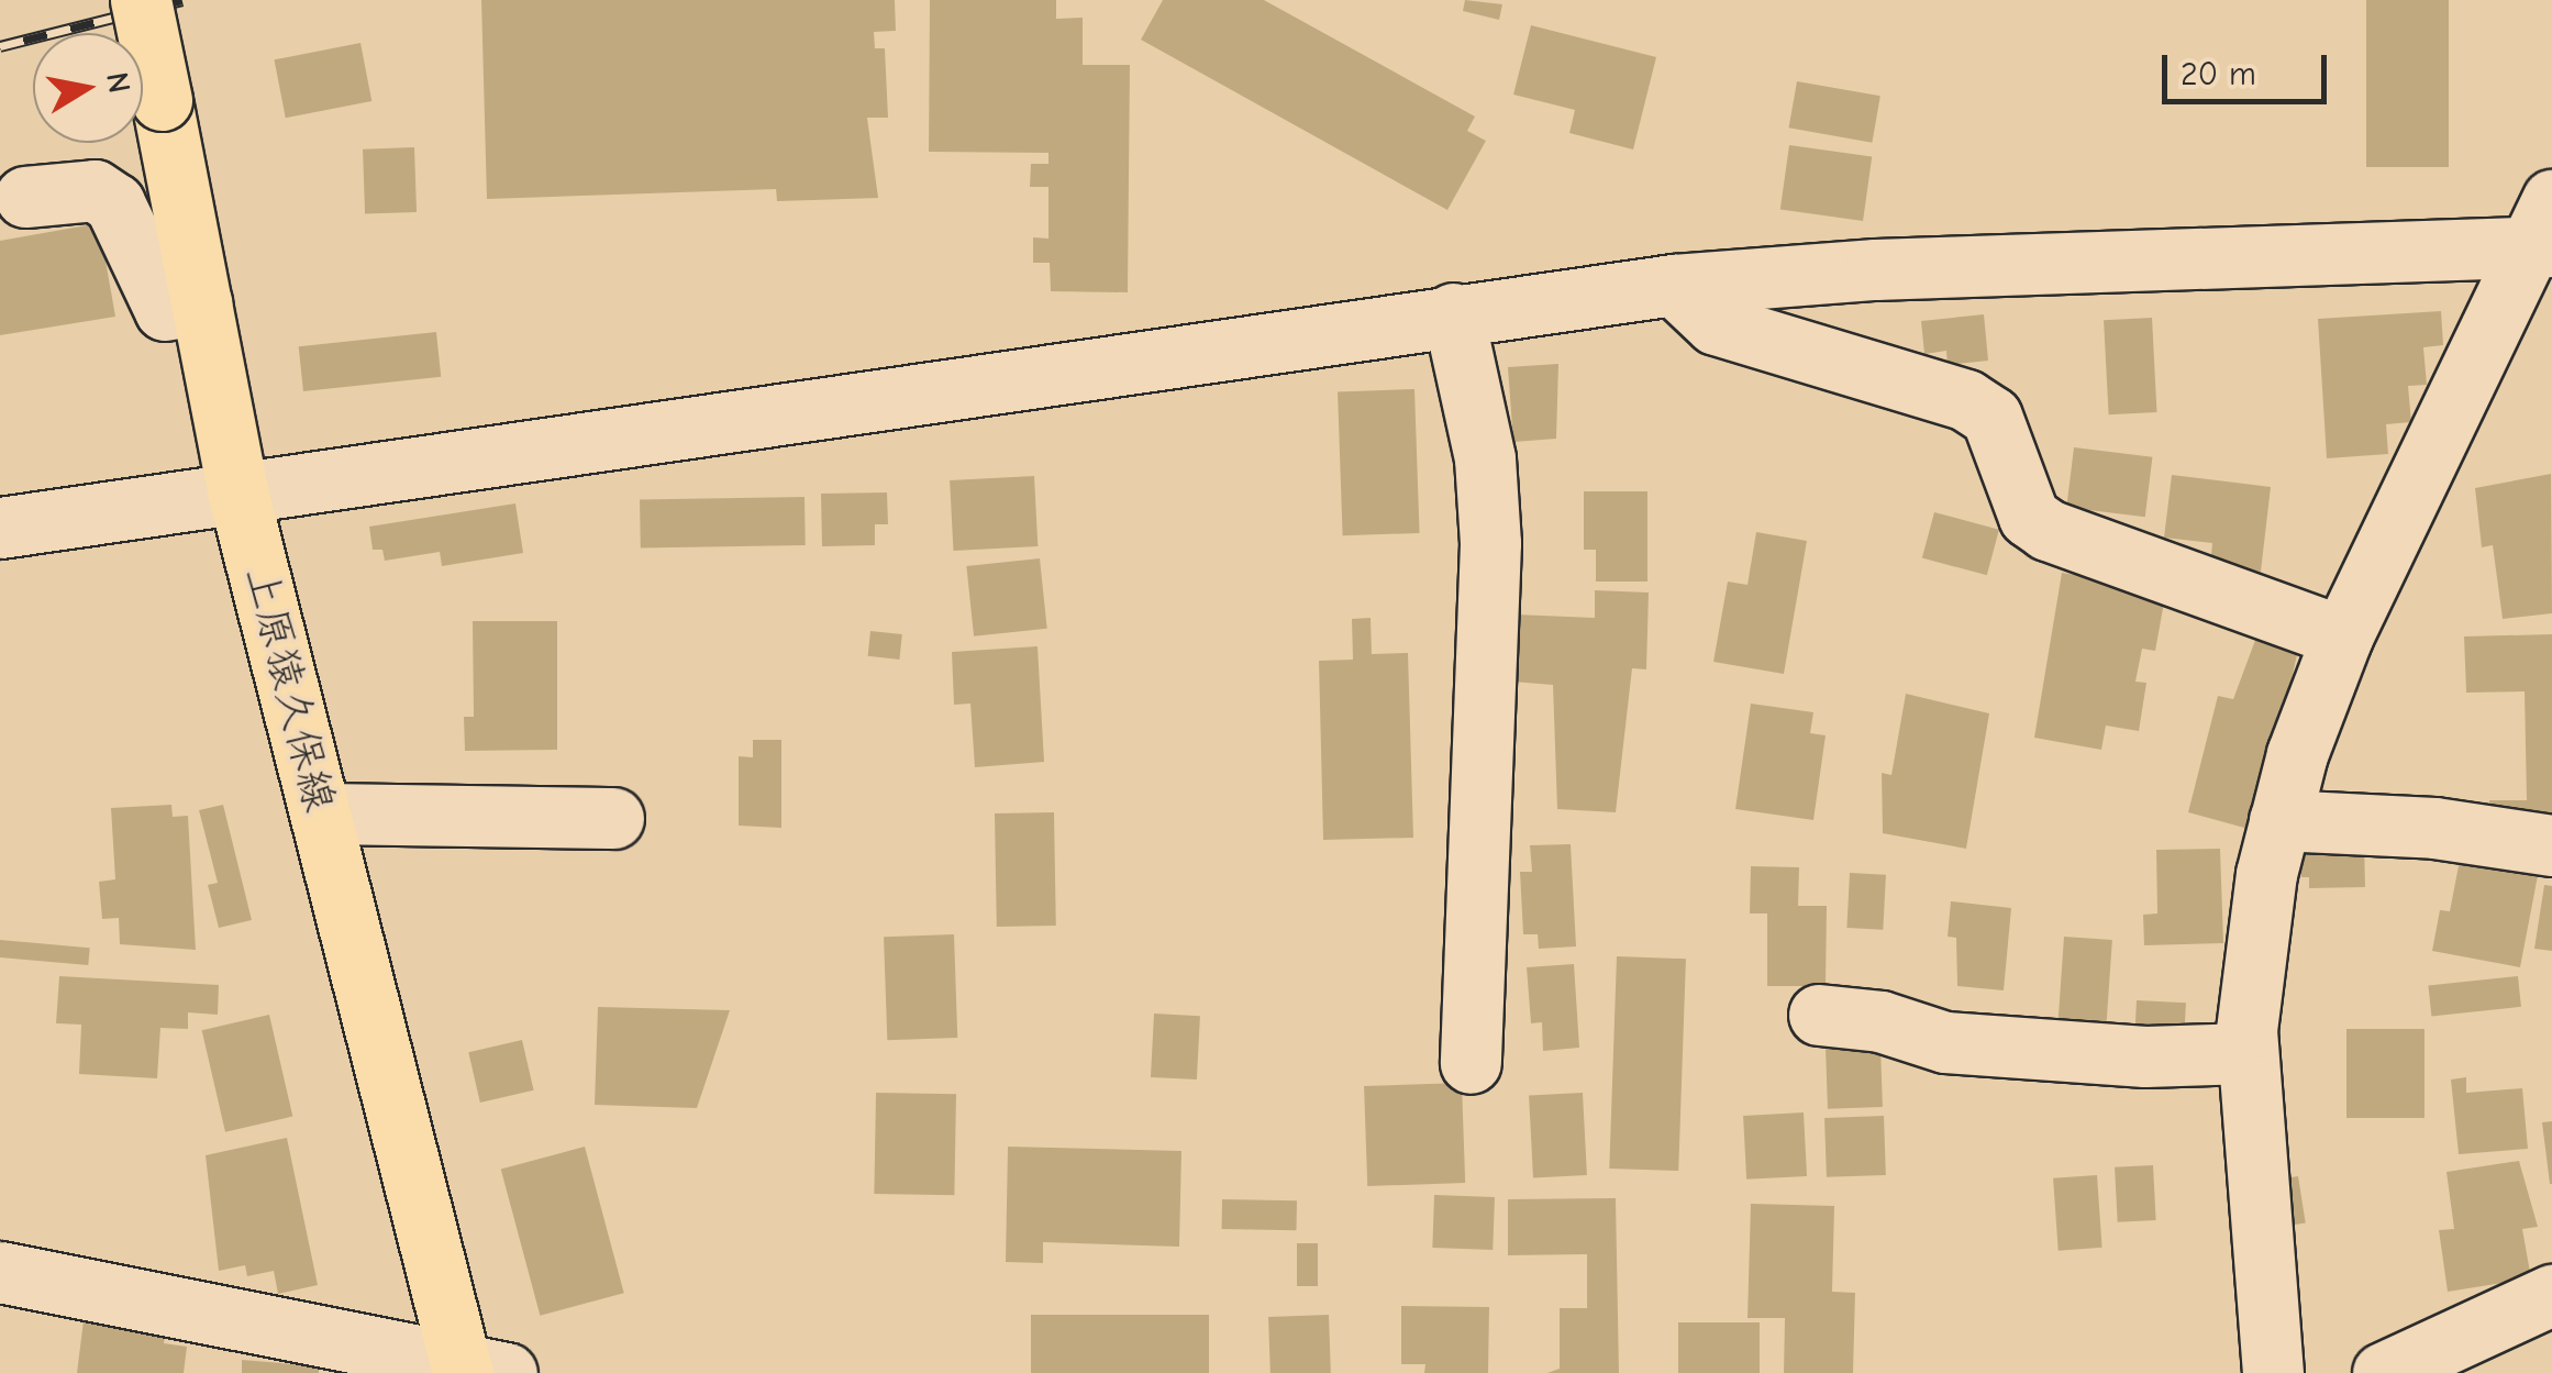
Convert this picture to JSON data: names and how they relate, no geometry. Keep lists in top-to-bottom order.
{
  "streets": {
    "main road": ["上原猿久保線"]
  },
  "scale_bar": "20 m",
  "north": "right"
}
